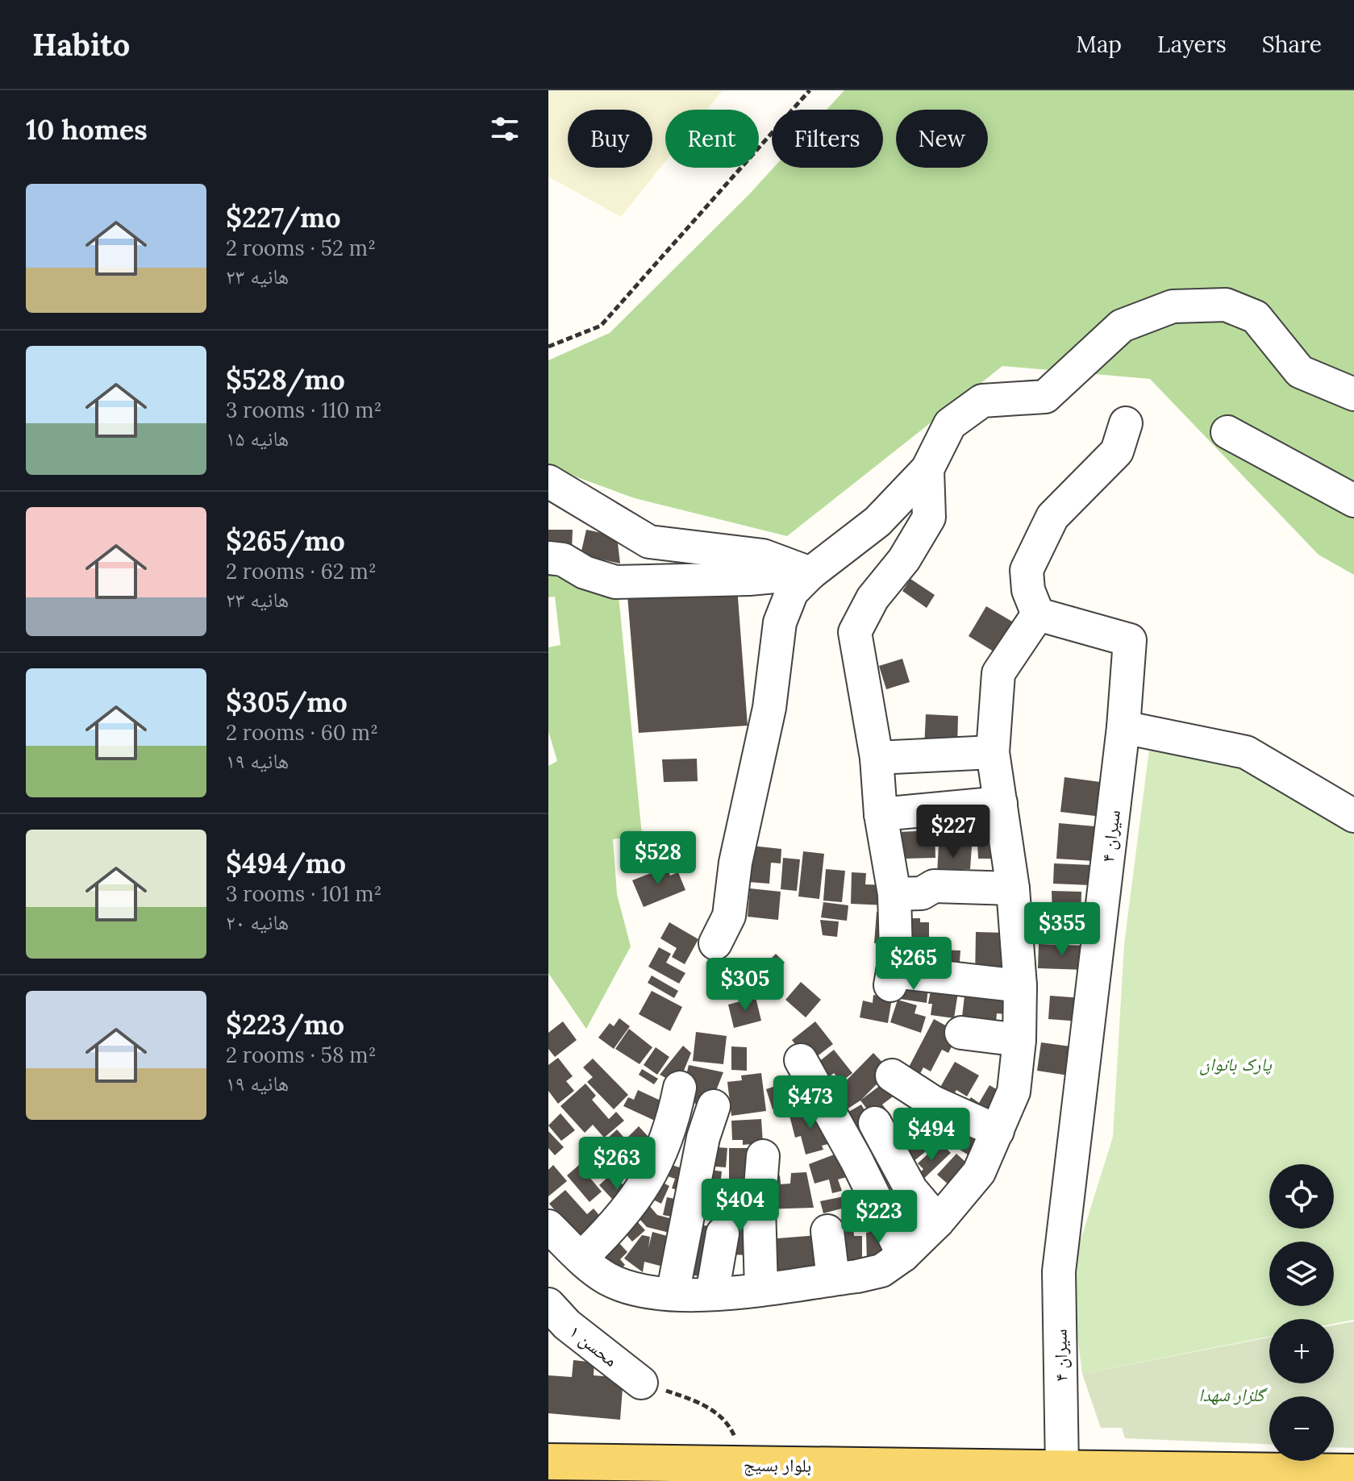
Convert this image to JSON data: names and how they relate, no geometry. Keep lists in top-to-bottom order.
{
  "streets": {
    "main road": ["بلوار بسیج"],
    "street": ["سیران ۴", "محسن ۱"]
  },
  "crossings": [
    ["سیران ۴", "بلوار بسیج"]
  ],
  "parks": ["پارک بانوان", "گلزار شهدا"],
  "page": {
    "header": "Habito",
    "nav": ["Map", "Layers", "Share"],
    "heading": "10 homes",
    "chip": [
      "Buy",
      "Rent",
      "Filters",
      "New"
    ],
    "list": [
      {
        "name": "$227/mo",
        "note": "2 rooms · 52 m² · هانیه ۲۳"
      },
      {
        "name": "$528/mo",
        "note": "3 rooms · 110 m² · هانیه ۱۵"
      },
      {
        "name": "$265/mo",
        "note": "2 rooms · 62 m² · هانیه ۲۳"
      },
      {
        "name": "$305/mo",
        "note": "2 rooms · 60 m² · هانیه ۱۹"
      },
      {
        "name": "$494/mo",
        "note": "3 rooms · 101 m² · هانیه ۲۰"
      },
      {
        "name": "$223/mo",
        "note": "2 rooms · 58 m² · هانیه ۱۹"
      }
    ],
    "price": [
      "$227",
      "$528",
      "$355",
      "$265",
      "$305",
      "$473",
      "$494",
      "$263",
      "$404",
      "$223"
    ],
    "map_buttons": ["+", "−"]
  }
}
